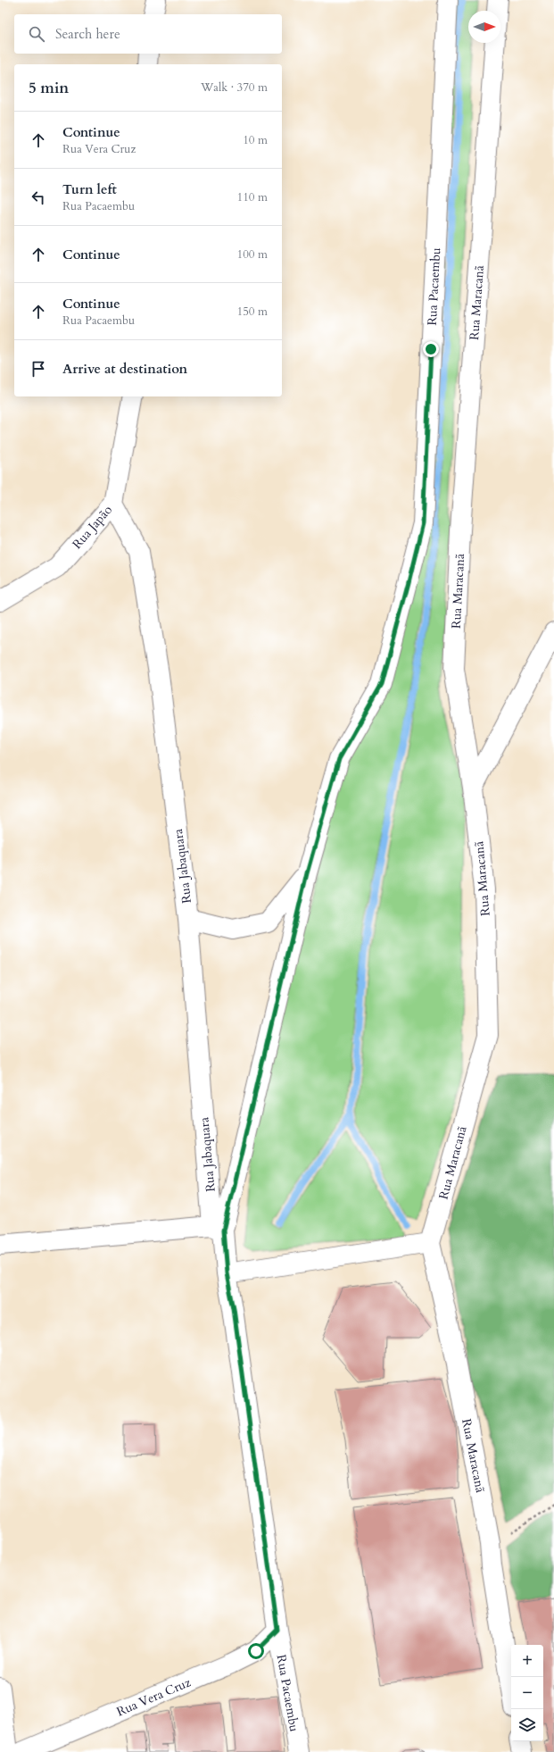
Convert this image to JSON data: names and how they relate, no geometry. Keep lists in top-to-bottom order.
{
  "streets": {
    "street": [
      "Rua Pacaembu",
      "Rua Maracanã",
      "Rua Japão",
      "Rua Jabaquara",
      "Rua Vera Cruz"
    ]
  },
  "crossings": [
    ["Rua Pacaembu", "Rua Jabaquara"],
    ["Rua Pacaembu", "Rua Vera Cruz"],
    ["Rua Japão", "Rua Jabaquara"]
  ],
  "north": "right",
  "page": {
    "search": "Search here",
    "heading": ["5 min", "Walk · 370 m"],
    "list": [
      ["Continue", "Rua Vera Cruz", "10 m"],
      ["Turn left", "Rua Pacaembu", "110 m"],
      ["Continue", "100 m"],
      ["Continue", "Rua Pacaembu", "150 m"],
      "Arrive at destination"
    ],
    "map_buttons": ["+", "−"]
  }
}
